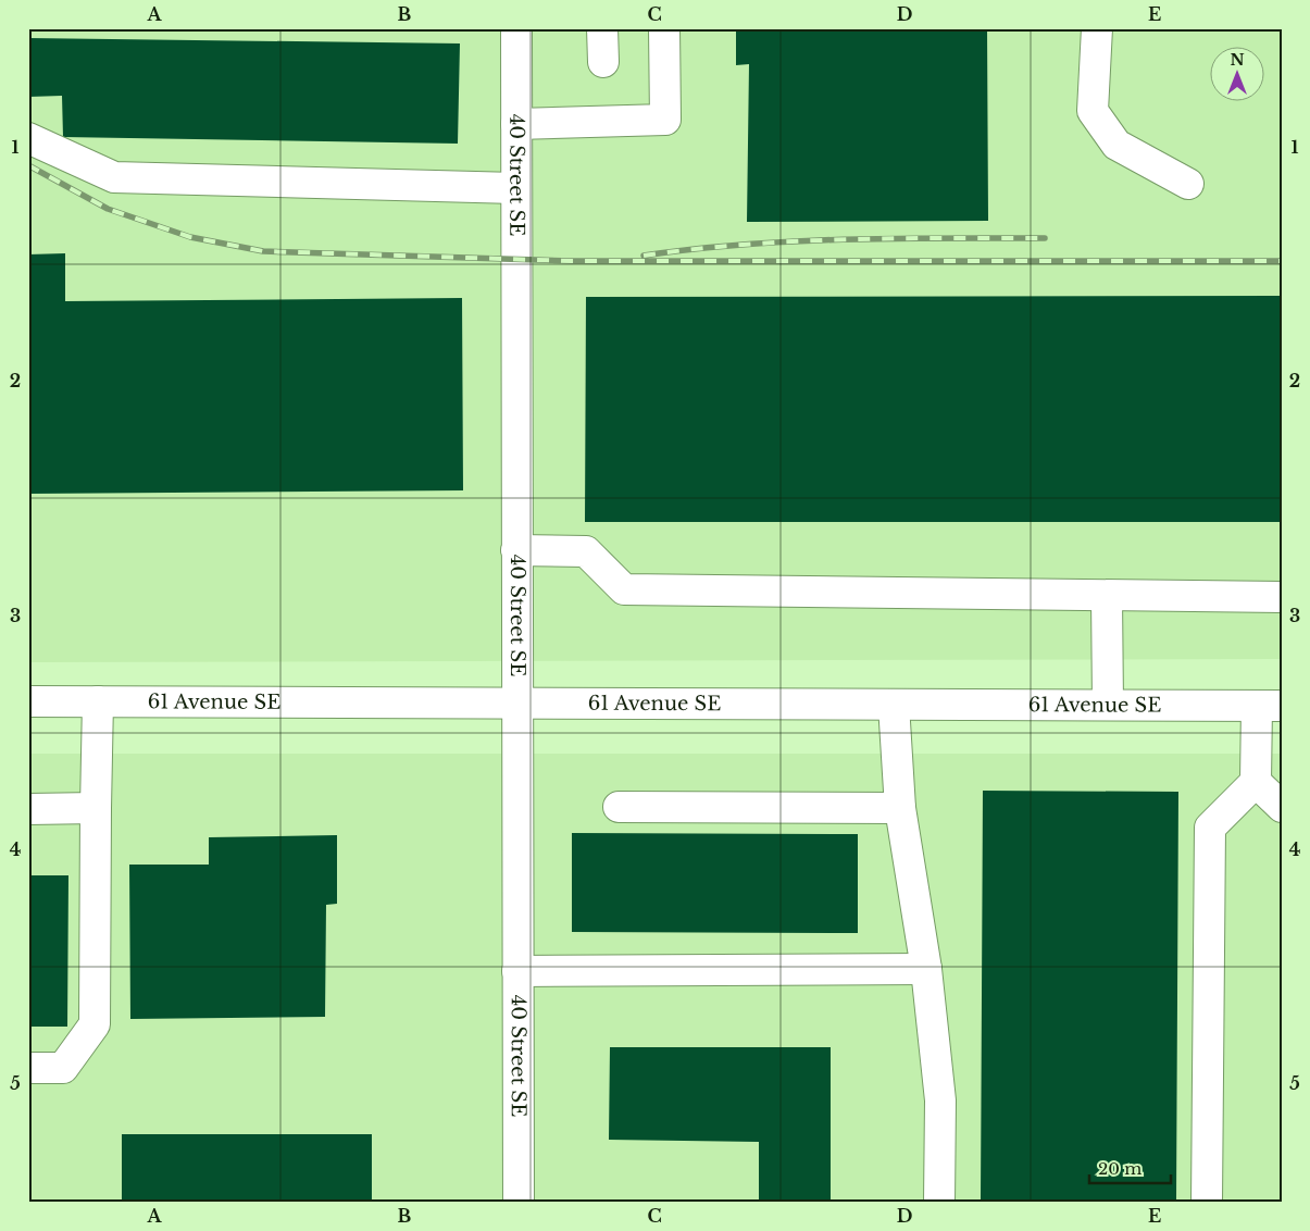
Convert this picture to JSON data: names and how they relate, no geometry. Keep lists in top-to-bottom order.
{
  "streets": {
    "street": ["40 Street SE", "61 Avenue SE"]
  },
  "crossings": [
    ["40 Street SE", "61 Avenue SE"]
  ],
  "scale_bar": "20 m",
  "north": "top",
  "grid": {
    "columns": [
      "A",
      "B",
      "C",
      "D",
      "E"
    ],
    "rows": [
      "1",
      "2",
      "3",
      "4",
      "5"
    ]
  }
}
